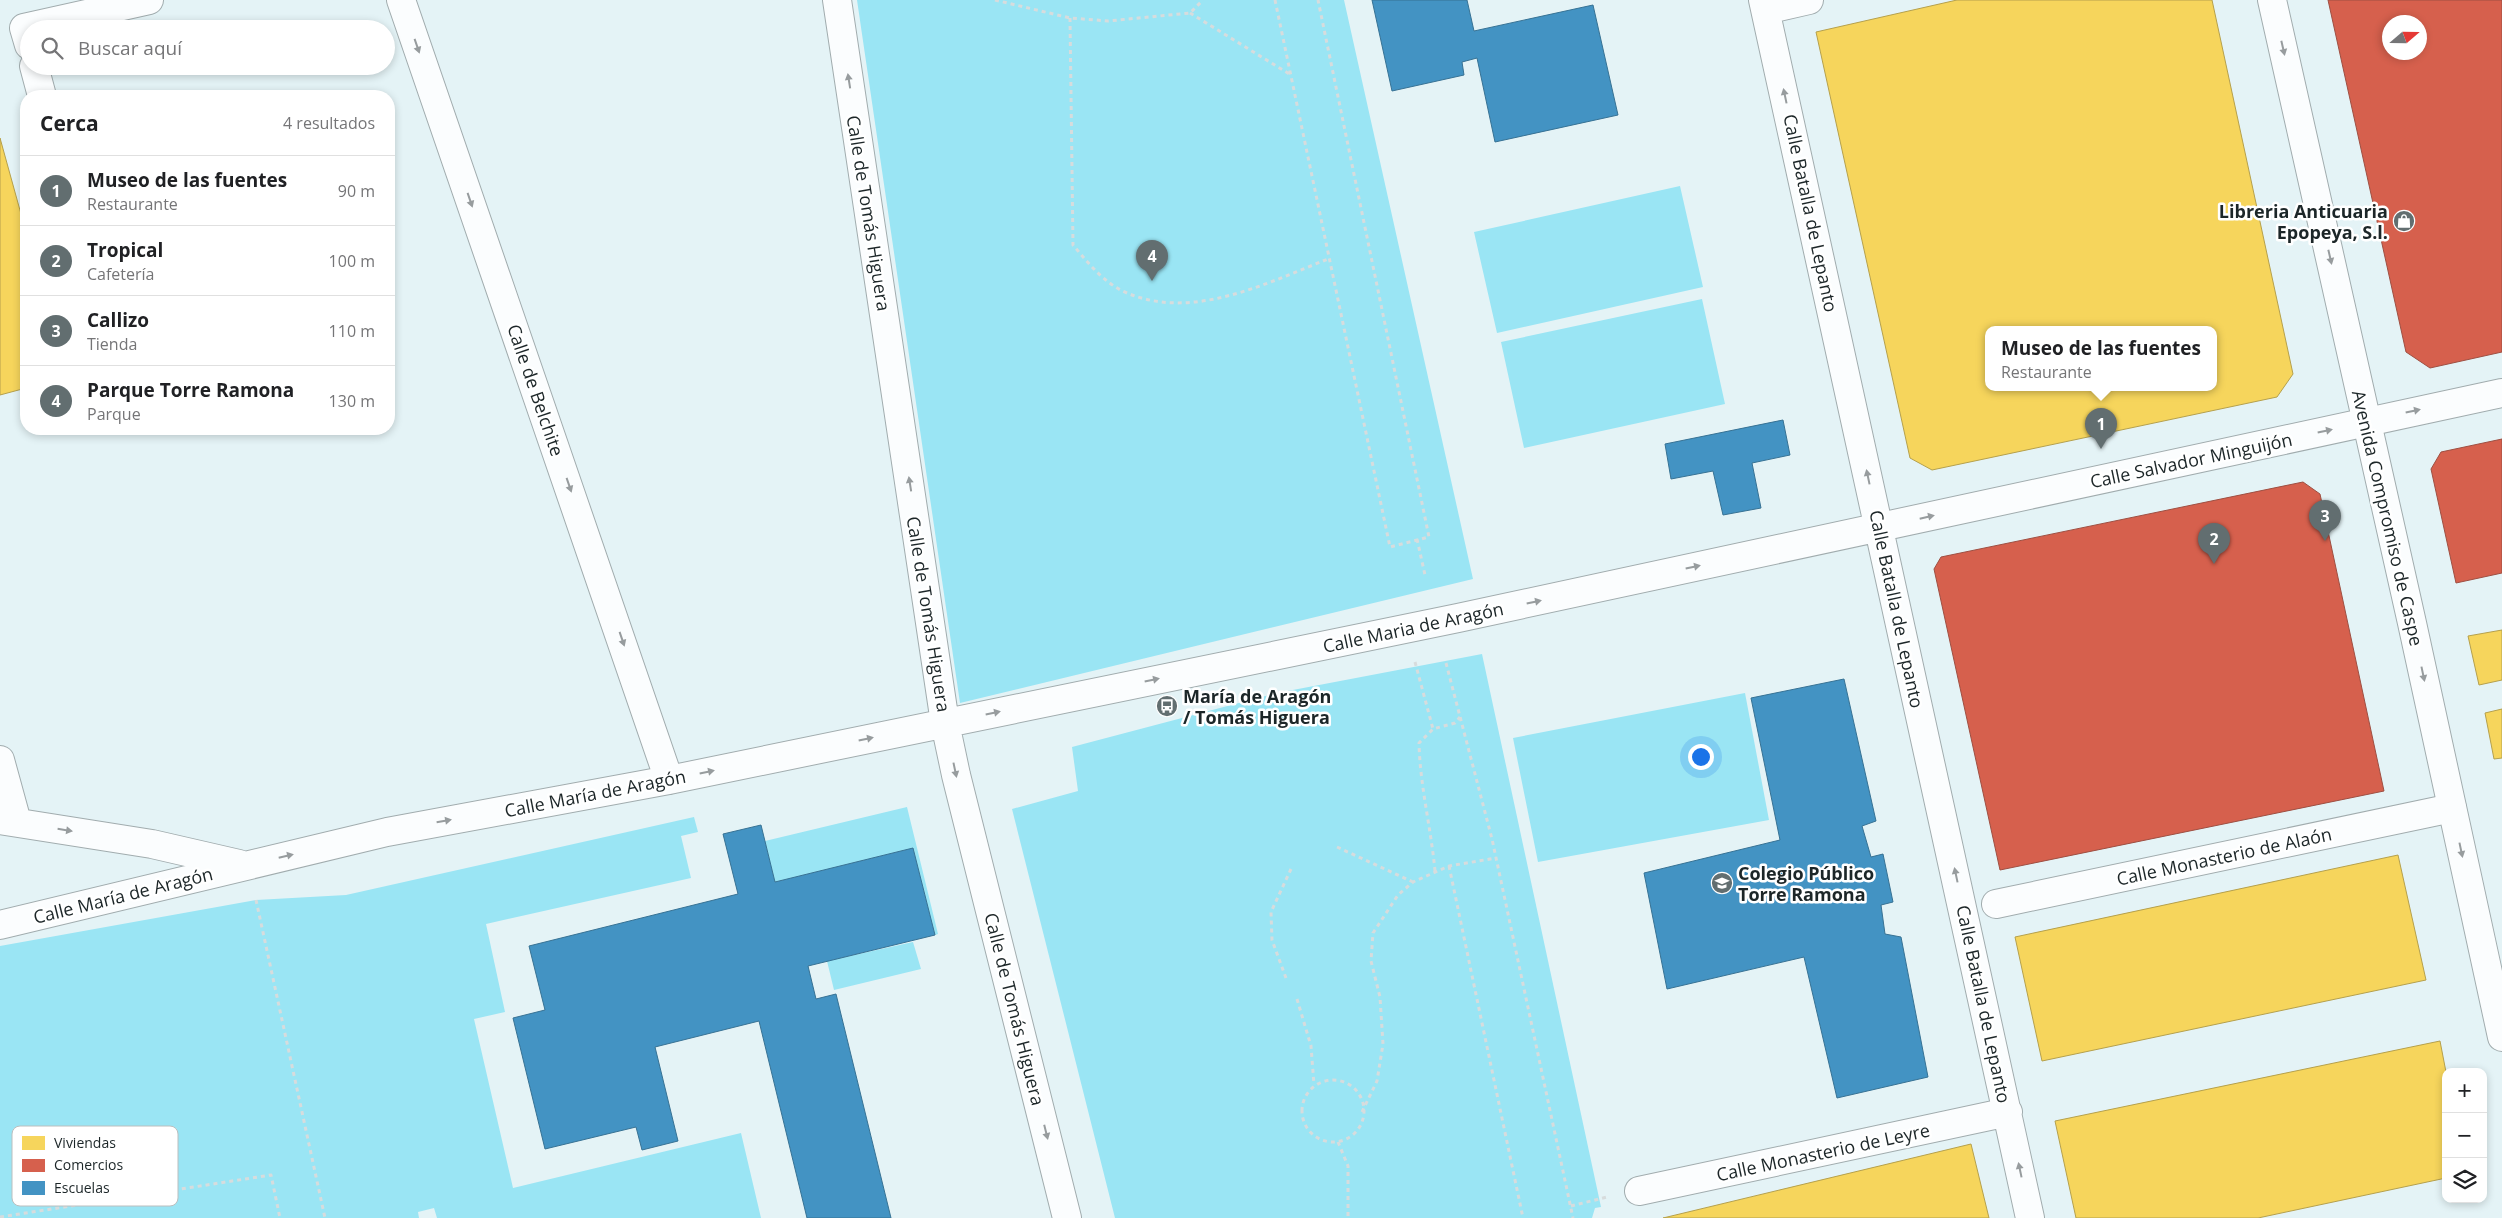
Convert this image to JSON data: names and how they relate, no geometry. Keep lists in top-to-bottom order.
{
  "streets": {
    "street": [
      "Calle de Tomás Higuera",
      "Calle Batalla de Lepanto",
      "Calle de Belchite",
      "Calle Salvador Minguijón",
      "Avenida Compromiso de Caspe",
      "Calle Maria de Aragón",
      "Calle María de Aragón",
      "Calle Monasterio de Alaón",
      "Calle Monasterio de Leyre"
    ]
  },
  "crossings": [
    ["Calle de Tomás Higuera", "Calle Maria de Aragón"],
    ["Calle de Tomás Higuera", "Calle María de Aragón"],
    ["Calle Batalla de Lepanto", "Calle Salvador Minguijón"],
    ["Calle Batalla de Lepanto", "Calle Maria de Aragón"],
    ["Calle Batalla de Lepanto", "Calle Monasterio de Leyre"],
    ["Calle de Belchite", "Calle María de Aragón"],
    ["Calle Salvador Minguijón", "Avenida Compromiso de Caspe"],
    ["Calle Salvador Minguijón", "Calle Maria de Aragón"],
    ["Avenida Compromiso de Caspe", "Calle Monasterio de Alaón"],
    ["Calle Maria de Aragón", "Calle María de Aragón"]
  ],
  "one_way": [
    "Calle Batalla de Lepanto",
    "Calle de Belchite",
    "Calle Salvador Minguijón",
    "Avenida Compromiso de Caspe",
    "Calle Maria de Aragón",
    "Calle María de Aragón"
  ],
  "places": {
    "shop": ["Libreria Anticuaria Epopeya, S.l."],
    "bus stop": ["María de Aragón / Tomás Higuera"],
    "school or university": ["Colegio Público Torre Ramona"]
  },
  "legend": ["Viviendas", "Comercios", "Escuelas"],
  "north": "right",
  "page": {
    "search": "Buscar aquí",
    "heading": ["Cerca", "4 resultados"],
    "list": [
      {
        "mark": "1",
        "name": "Museo de las fuentes",
        "note": "Restaurante",
        "value": "90 m"
      },
      {
        "mark": "2",
        "name": "Tropical",
        "note": "Cafetería",
        "value": "100 m"
      },
      {
        "mark": "3",
        "name": "Callizo",
        "note": "Tienda",
        "value": "110 m"
      },
      {
        "mark": "4",
        "name": "Parque Torre Ramona",
        "note": "Parque",
        "value": "130 m"
      }
    ],
    "pins": [
      "4",
      "1",
      "3",
      "2"
    ],
    "popup": ["Museo de las fuentes", "Restaurante"],
    "map_buttons": ["+", "−"]
  }
}
